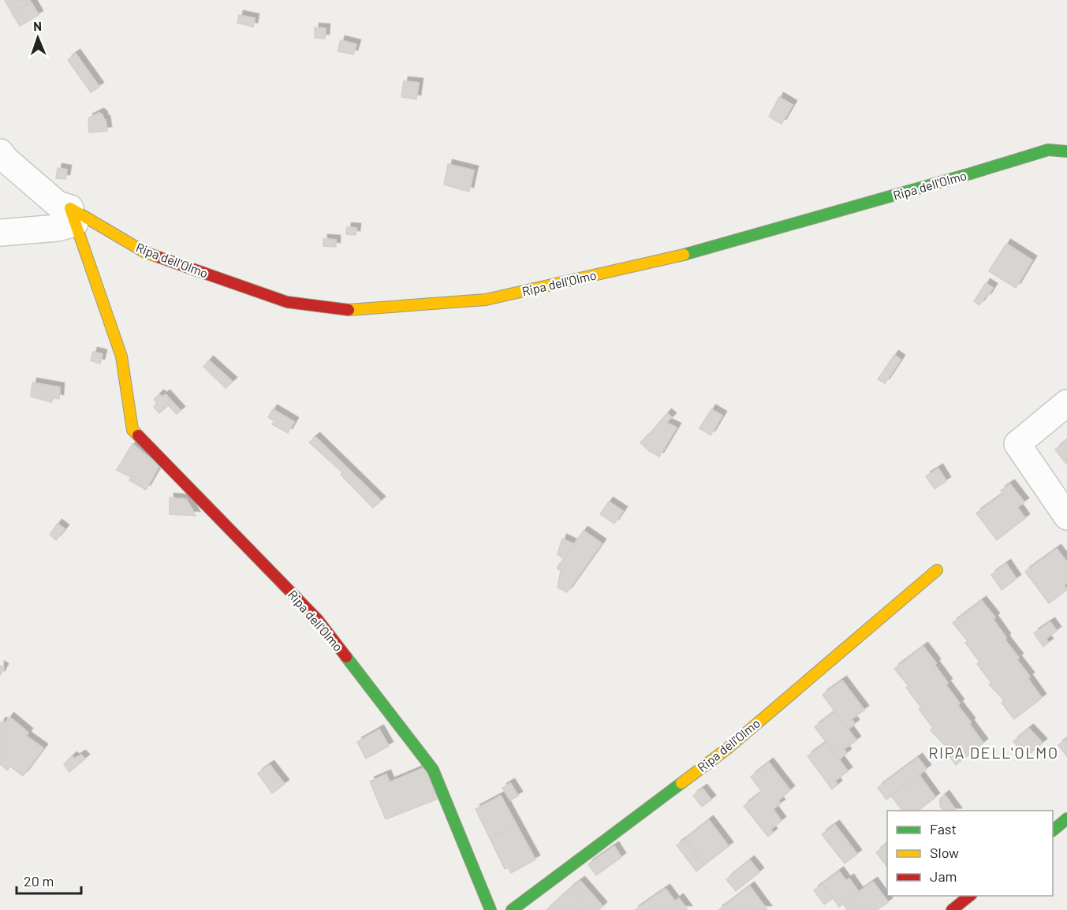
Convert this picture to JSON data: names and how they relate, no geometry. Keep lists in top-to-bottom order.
{
  "streets": {
    "street": ["Ripa dell'Olmo"]
  },
  "districts": ["RIPA DELL'OLMO"],
  "legend": ["Fast", "Slow", "Jam"],
  "scale_bar": "20 m",
  "north": "top"
}
